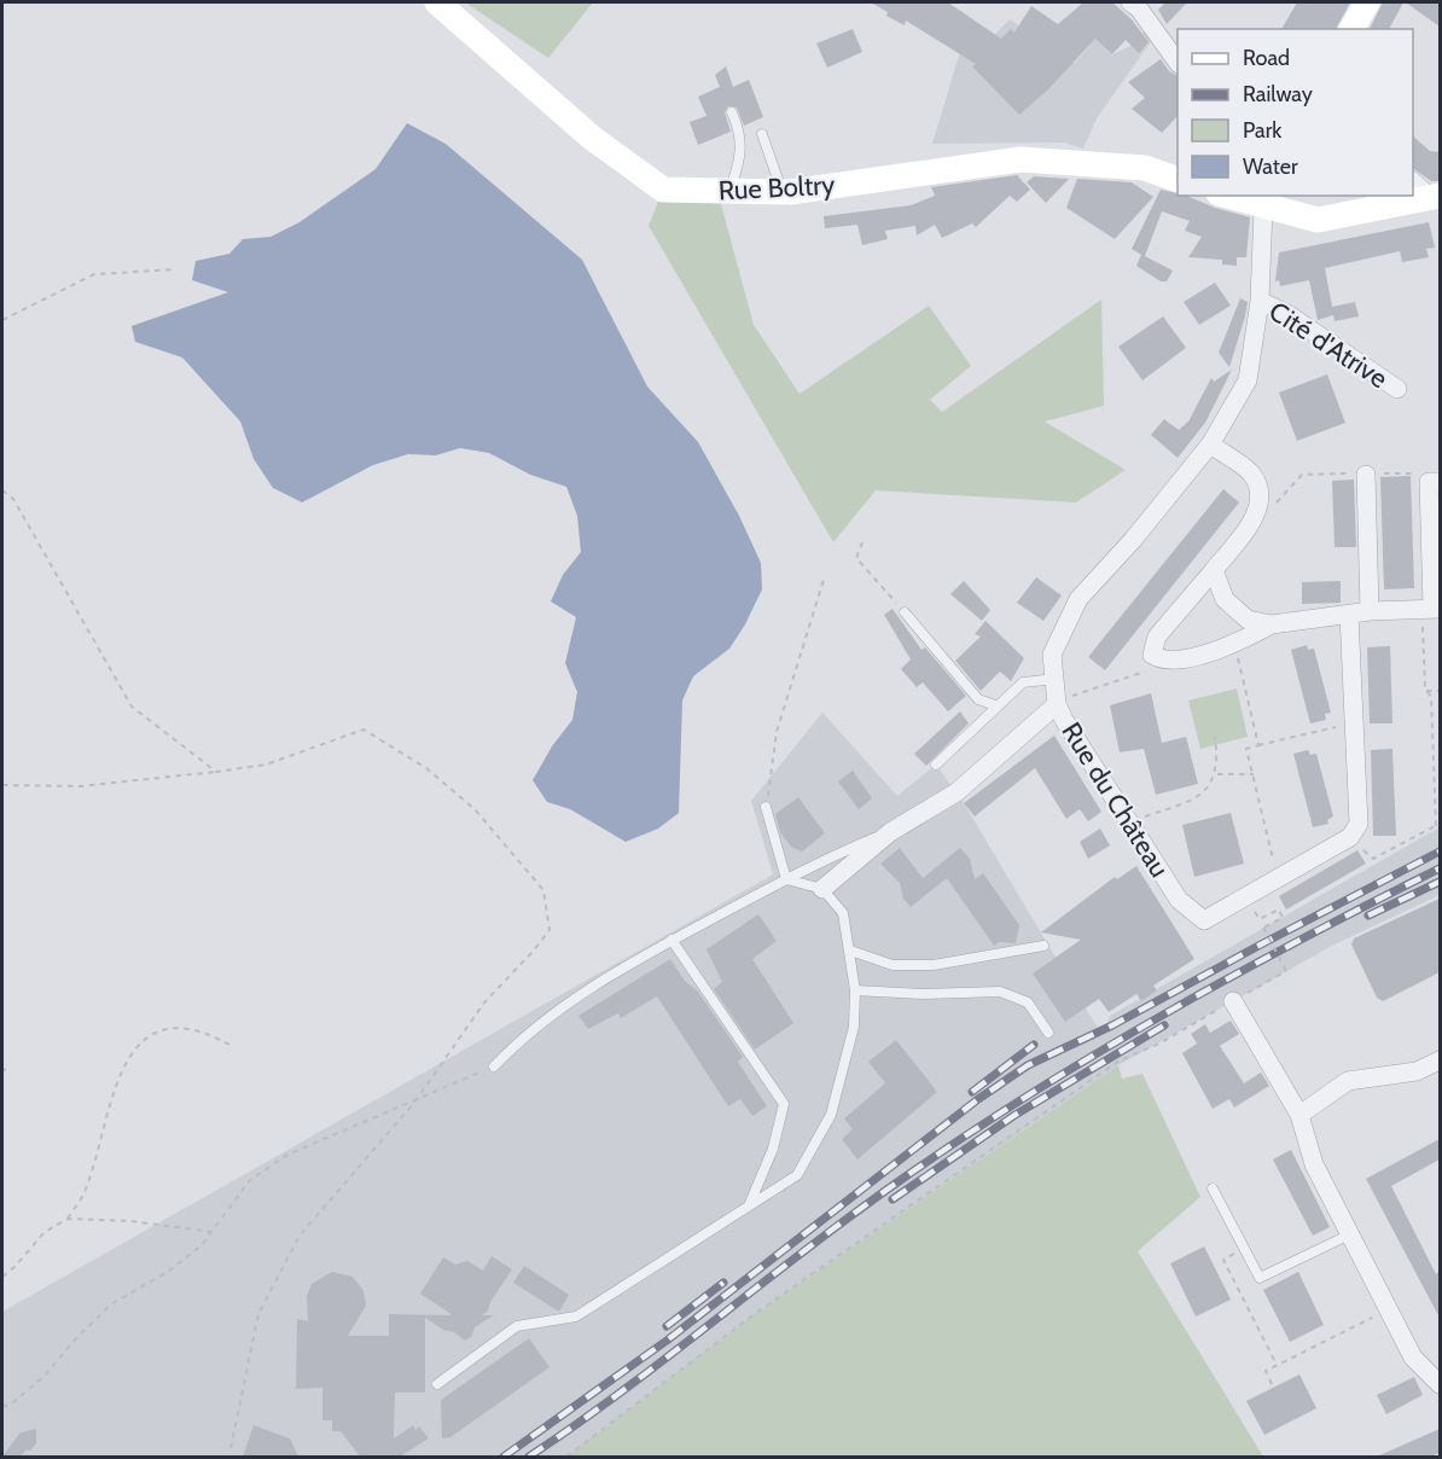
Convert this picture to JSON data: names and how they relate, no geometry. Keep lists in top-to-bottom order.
{
  "streets": {
    "street": ["Rue Boltry", "Cité d'Atrive", "Rue du Château"]
  },
  "crossings": [
    ["Cité d'Atrive", "Rue du Château"]
  ],
  "legend": [
    "Road",
    "Railway",
    "Park",
    "Water"
  ]
}
